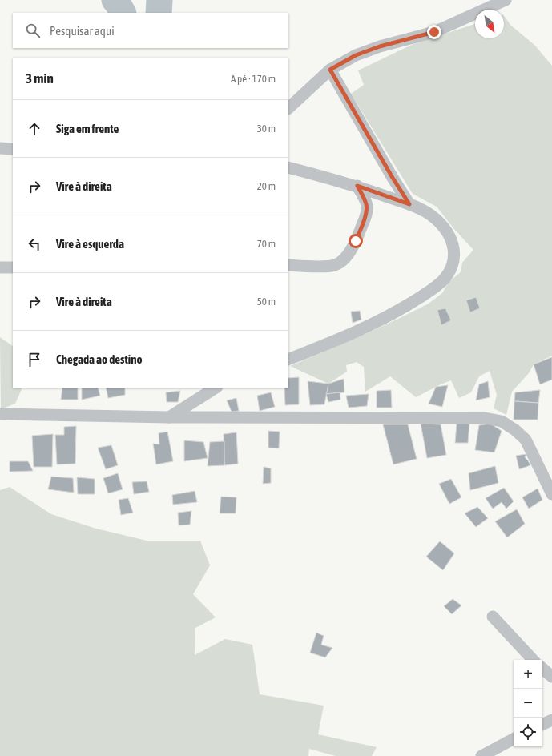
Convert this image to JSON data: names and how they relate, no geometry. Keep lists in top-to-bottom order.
{
  "north": "bottom right",
  "page": {
    "search": "Pesquisar aqui",
    "heading": ["3 min", "A pé · 170 m"],
    "list": [
      ["Siga em frente", "30 m"],
      ["Vire à direita", "20 m"],
      ["Vire à esquerda", "70 m"],
      ["Vire à direita", "50 m"],
      "Chegada ao destino"
    ],
    "map_buttons": ["+", "−"]
  }
}
